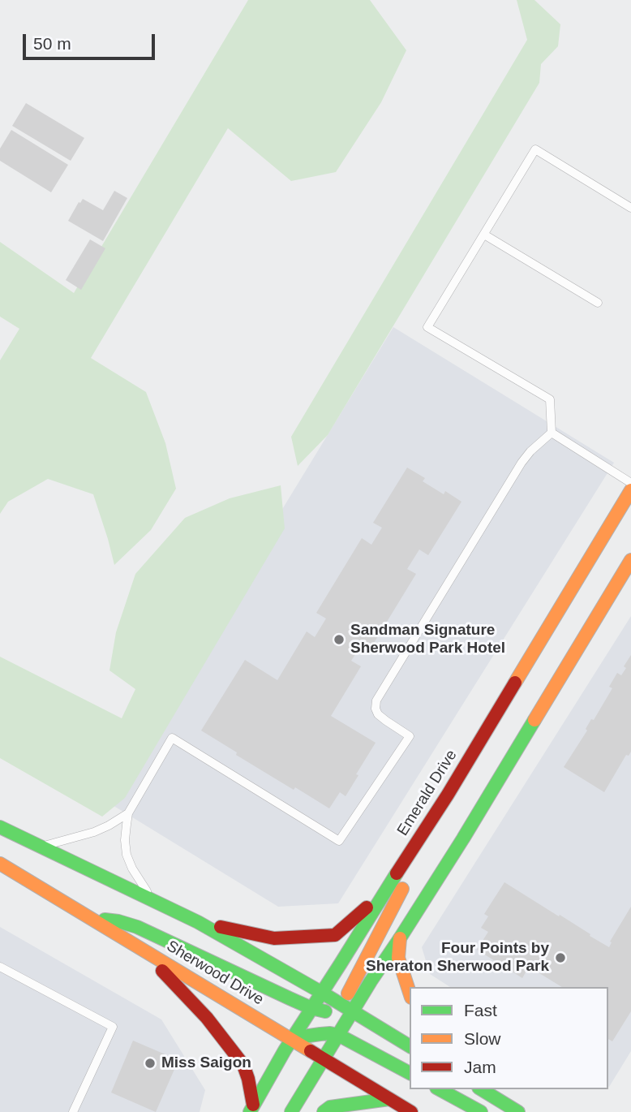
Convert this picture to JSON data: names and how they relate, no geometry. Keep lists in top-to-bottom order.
{
  "streets": {
    "main road": ["Emerald Drive", "Sherwood Drive"]
  },
  "crossings": [
    ["Emerald Drive", "Sherwood Drive"]
  ],
  "places": ["Sandman Signature Sherwood Park Hotel", "Four Points by Sheraton Sherwood Park", "Miss Saigon"],
  "legend": ["Fast", "Slow", "Jam"],
  "scale_bar": "50 m"
}
